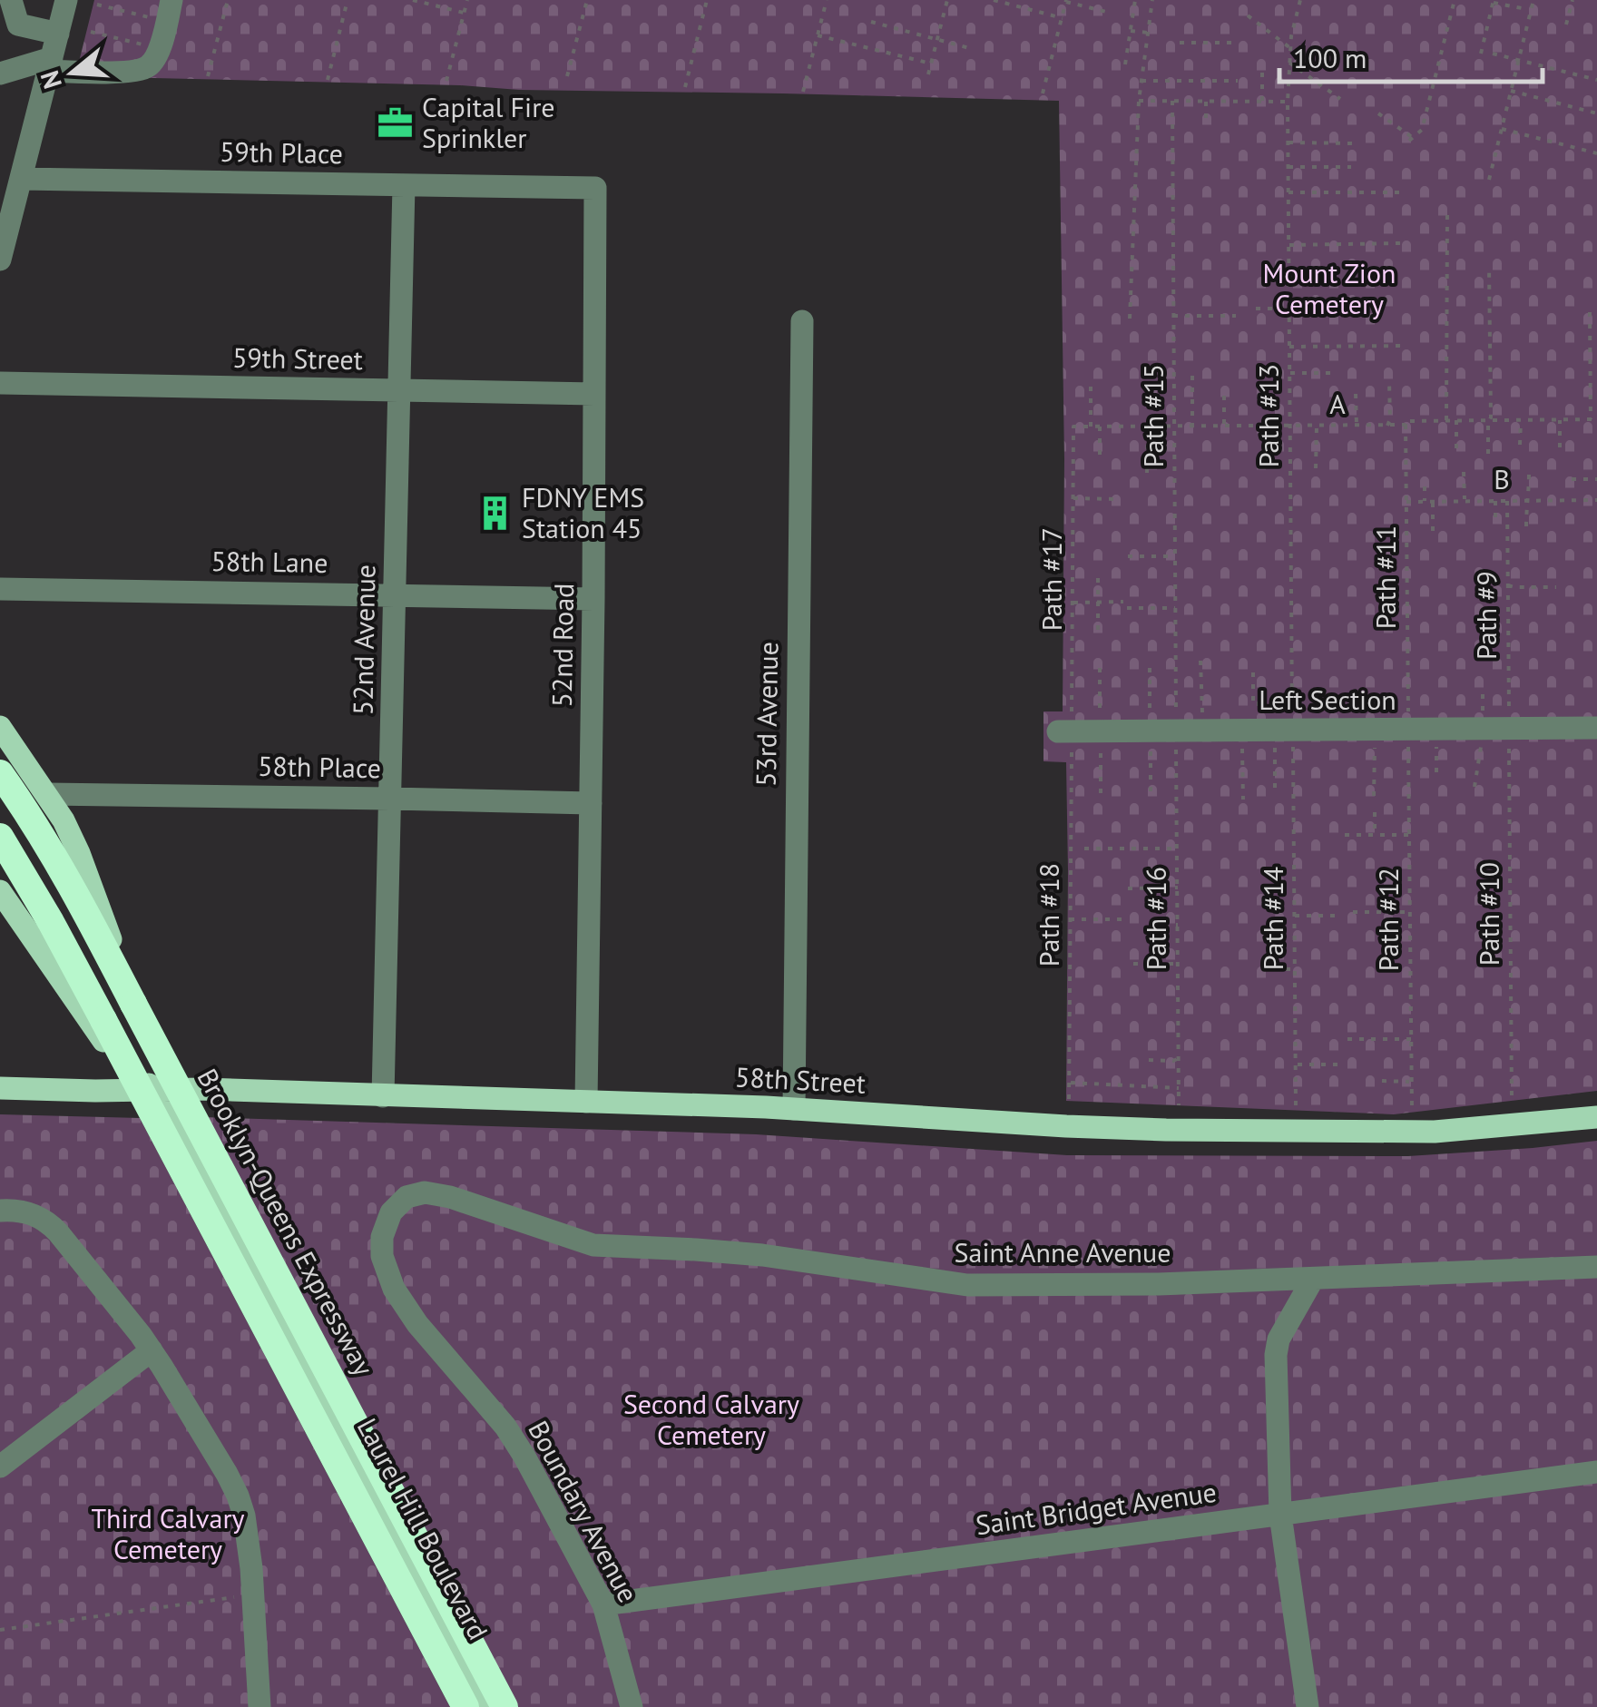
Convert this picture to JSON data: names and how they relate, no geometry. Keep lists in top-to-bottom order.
{
  "streets": {
    "highway": ["Brooklyn-Queens Expressway"],
    "main road": ["58th Street", "Laurel Hill Boulevard"],
    "street": [
      "59th Place",
      "59th Street",
      "58th Lane",
      "52nd Avenue",
      "52nd Road",
      "Left Section",
      "53rd Avenue",
      "58th Place",
      "Saint Anne Avenue",
      "Saint Bridget Avenue",
      "Boundary Avenue"
    ],
    "path": [
      "A",
      "Path #15",
      "Path #13",
      "B",
      "Path #11",
      "Path #17",
      "Path #9",
      "Path #10",
      "Path #18",
      "Path #16",
      "Path #14",
      "Path #12"
    ]
  },
  "crossings": [
    ["59th Place", "52nd Avenue"],
    ["59th Place", "52nd Road"],
    ["59th Street", "52nd Avenue"],
    ["59th Street", "52nd Road"],
    ["A", "Path #15"],
    ["A", "Path #13"],
    ["A", "Path #11"],
    ["A", "Path #17"],
    ["Path #15", "Left Section"],
    ["Path #15", "Path #16"],
    ["Path #13", "Left Section"],
    ["Path #13", "Path #14"],
    ["B", "Path #11"],
    ["B", "Path #9"],
    ["58th Lane", "52nd Avenue"],
    ["58th Lane", "52nd Road"],
    ["Path #11", "Left Section"],
    ["Path #11", "Path #12"],
    ["Path #17", "Left Section"],
    ["Path #17", "Path #18"],
    ["Path #9", "Left Section"],
    ["Path #9", "Path #10"],
    ["52nd Avenue", "58th Place"],
    ["52nd Avenue", "58th Street"],
    ["52nd Road", "58th Place"],
    ["52nd Road", "58th Street"],
    ["Left Section", "Path #10"],
    ["Left Section", "Path #18"],
    ["Left Section", "Path #16"],
    ["Left Section", "Path #14"],
    ["Left Section", "Path #12"],
    ["53rd Avenue", "58th Street"],
    ["58th Place", "Laurel Hill Boulevard"],
    ["58th Street", "Laurel Hill Boulevard"],
    ["Saint Anne Avenue", "Boundary Avenue"],
    ["Saint Bridget Avenue", "Boundary Avenue"]
  ],
  "parks": ["Mount Zion Cemetery", "Second Calvary Cemetery", "Third Calvary Cemetery"],
  "places": {
    "office": ["Capital Fire Sprinkler"],
    "building": ["FDNY EMS Station 45"]
  },
  "scale_bar": "100 m",
  "north": "left"
}
